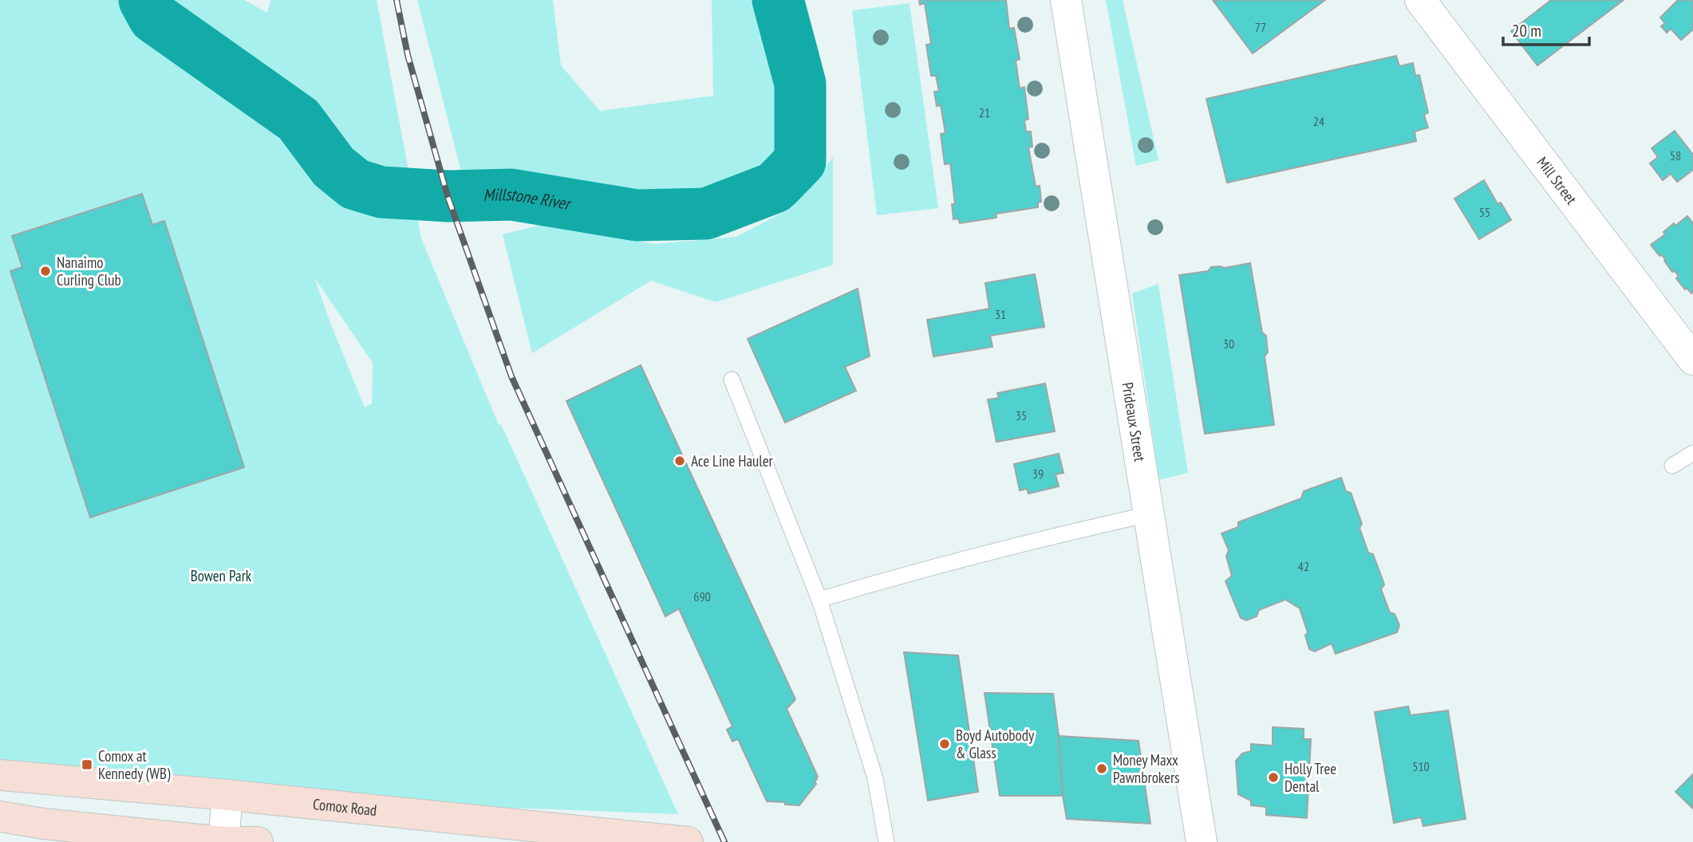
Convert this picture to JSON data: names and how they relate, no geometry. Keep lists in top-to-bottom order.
{
  "streets": {
    "main road": ["Comox Road"],
    "street": ["Mill Street", "Prideaux Street"]
  },
  "water": ["Millstone River"],
  "parks": ["Bowen Park"],
  "places": {
    "other": [
      "Nanaimo Curling Club",
      "Ace Line Hauler",
      "Boyd Autobody & Glass",
      "Money Maxx Pawnbrokers",
      "Holly Tree Dental"
    ],
    "transit": ["Comox at Kennedy (WB)"]
  },
  "house_numbers": [
    "77",
    "21",
    "24",
    "58",
    "55",
    "31",
    "30",
    "35",
    "39",
    "42",
    "690",
    "510"
  ],
  "scale_bar": "20 m"
}
